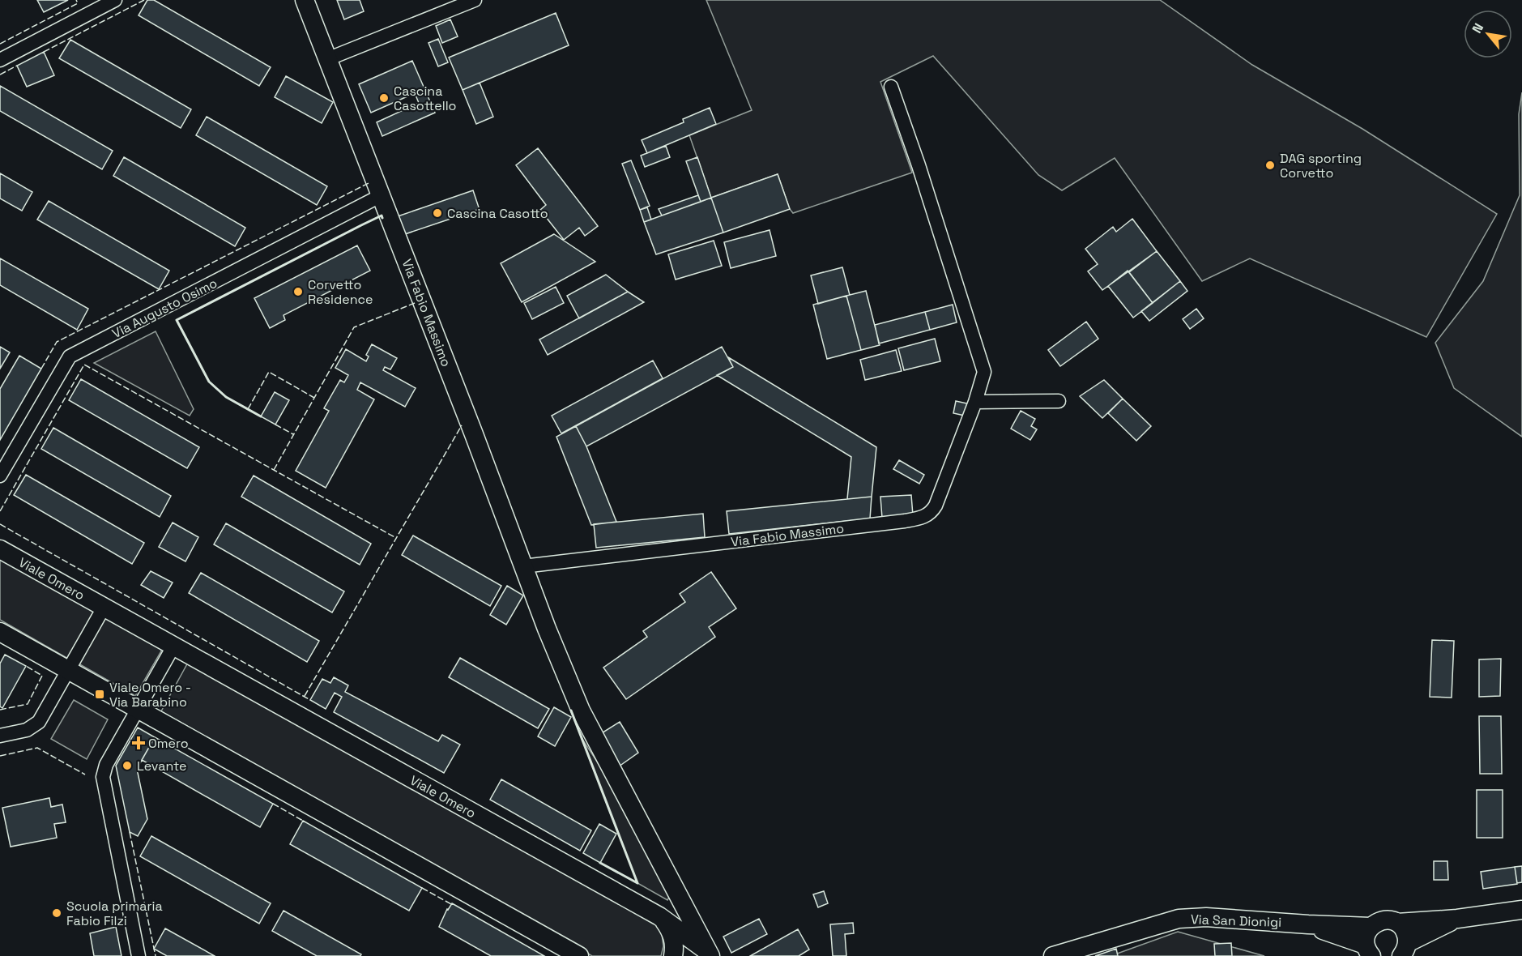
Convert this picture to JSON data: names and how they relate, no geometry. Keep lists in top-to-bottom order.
{
  "streets": {
    "street": [
      "Via Augusto Osimo",
      "Via Fabio Massimo",
      "Viale Omero",
      "Via San Dionigi"
    ]
  },
  "crossings": [
    ["Via Augusto Osimo", "Via Fabio Massimo"],
    ["Via Fabio Massimo", "Viale Omero"]
  ],
  "places": {
    "other": [
      "Cascina Casottello",
      "DAG sporting Corvetto",
      "Cascina Casotto",
      "Corvetto Residence",
      "Levante",
      "Scuola primaria Fabio Filzi"
    ],
    "transit": ["Viale Omero - Via Barabino"],
    "health": ["Omero"]
  },
  "north": "top left"
}
